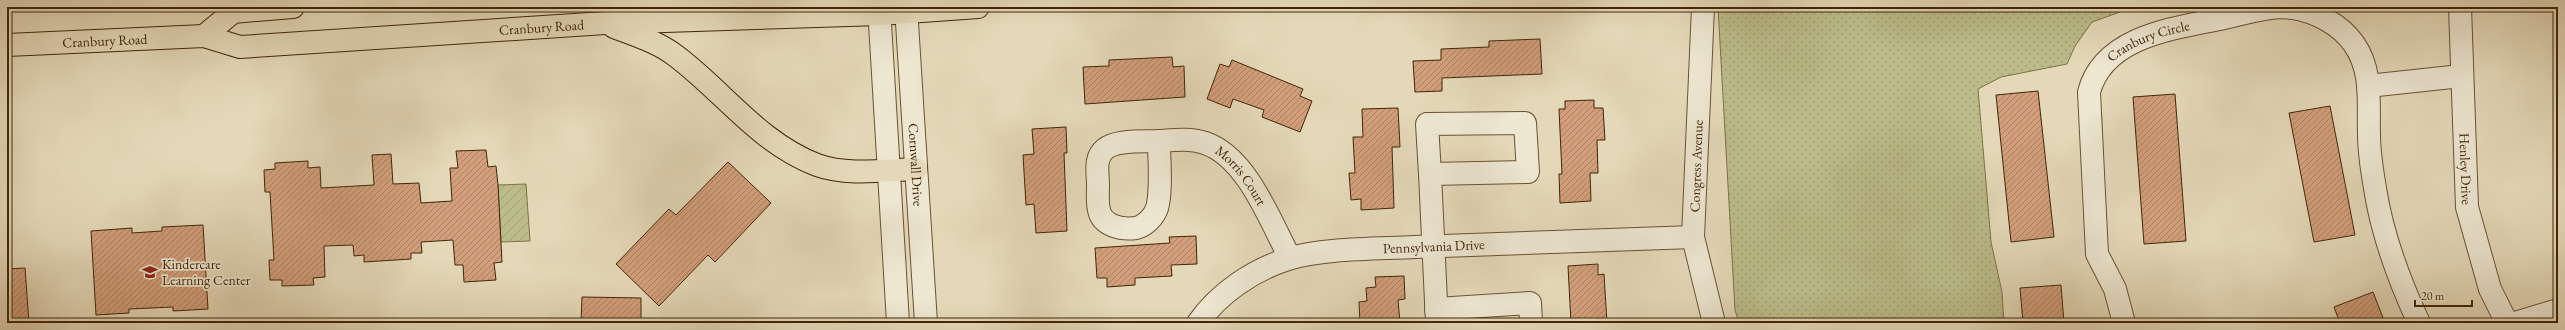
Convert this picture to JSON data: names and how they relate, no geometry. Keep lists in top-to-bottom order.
{
  "streets": {
    "main road": ["Cranbury Road"],
    "street": [
      "Cranbury Circle",
      "Cornwall Drive",
      "Congress Avenue",
      "Henley Drive",
      "Morris Court",
      "Pennsylvania Drive"
    ]
  },
  "crossings": [
    ["Cranbury Road", "Cornwall Drive"],
    ["Congress Avenue", "Pennsylvania Drive"],
    ["Morris Court", "Pennsylvania Drive"]
  ],
  "places": {
    "school or university": ["Kindercare Learning Center"]
  },
  "scale_bar": "20 m"
}
